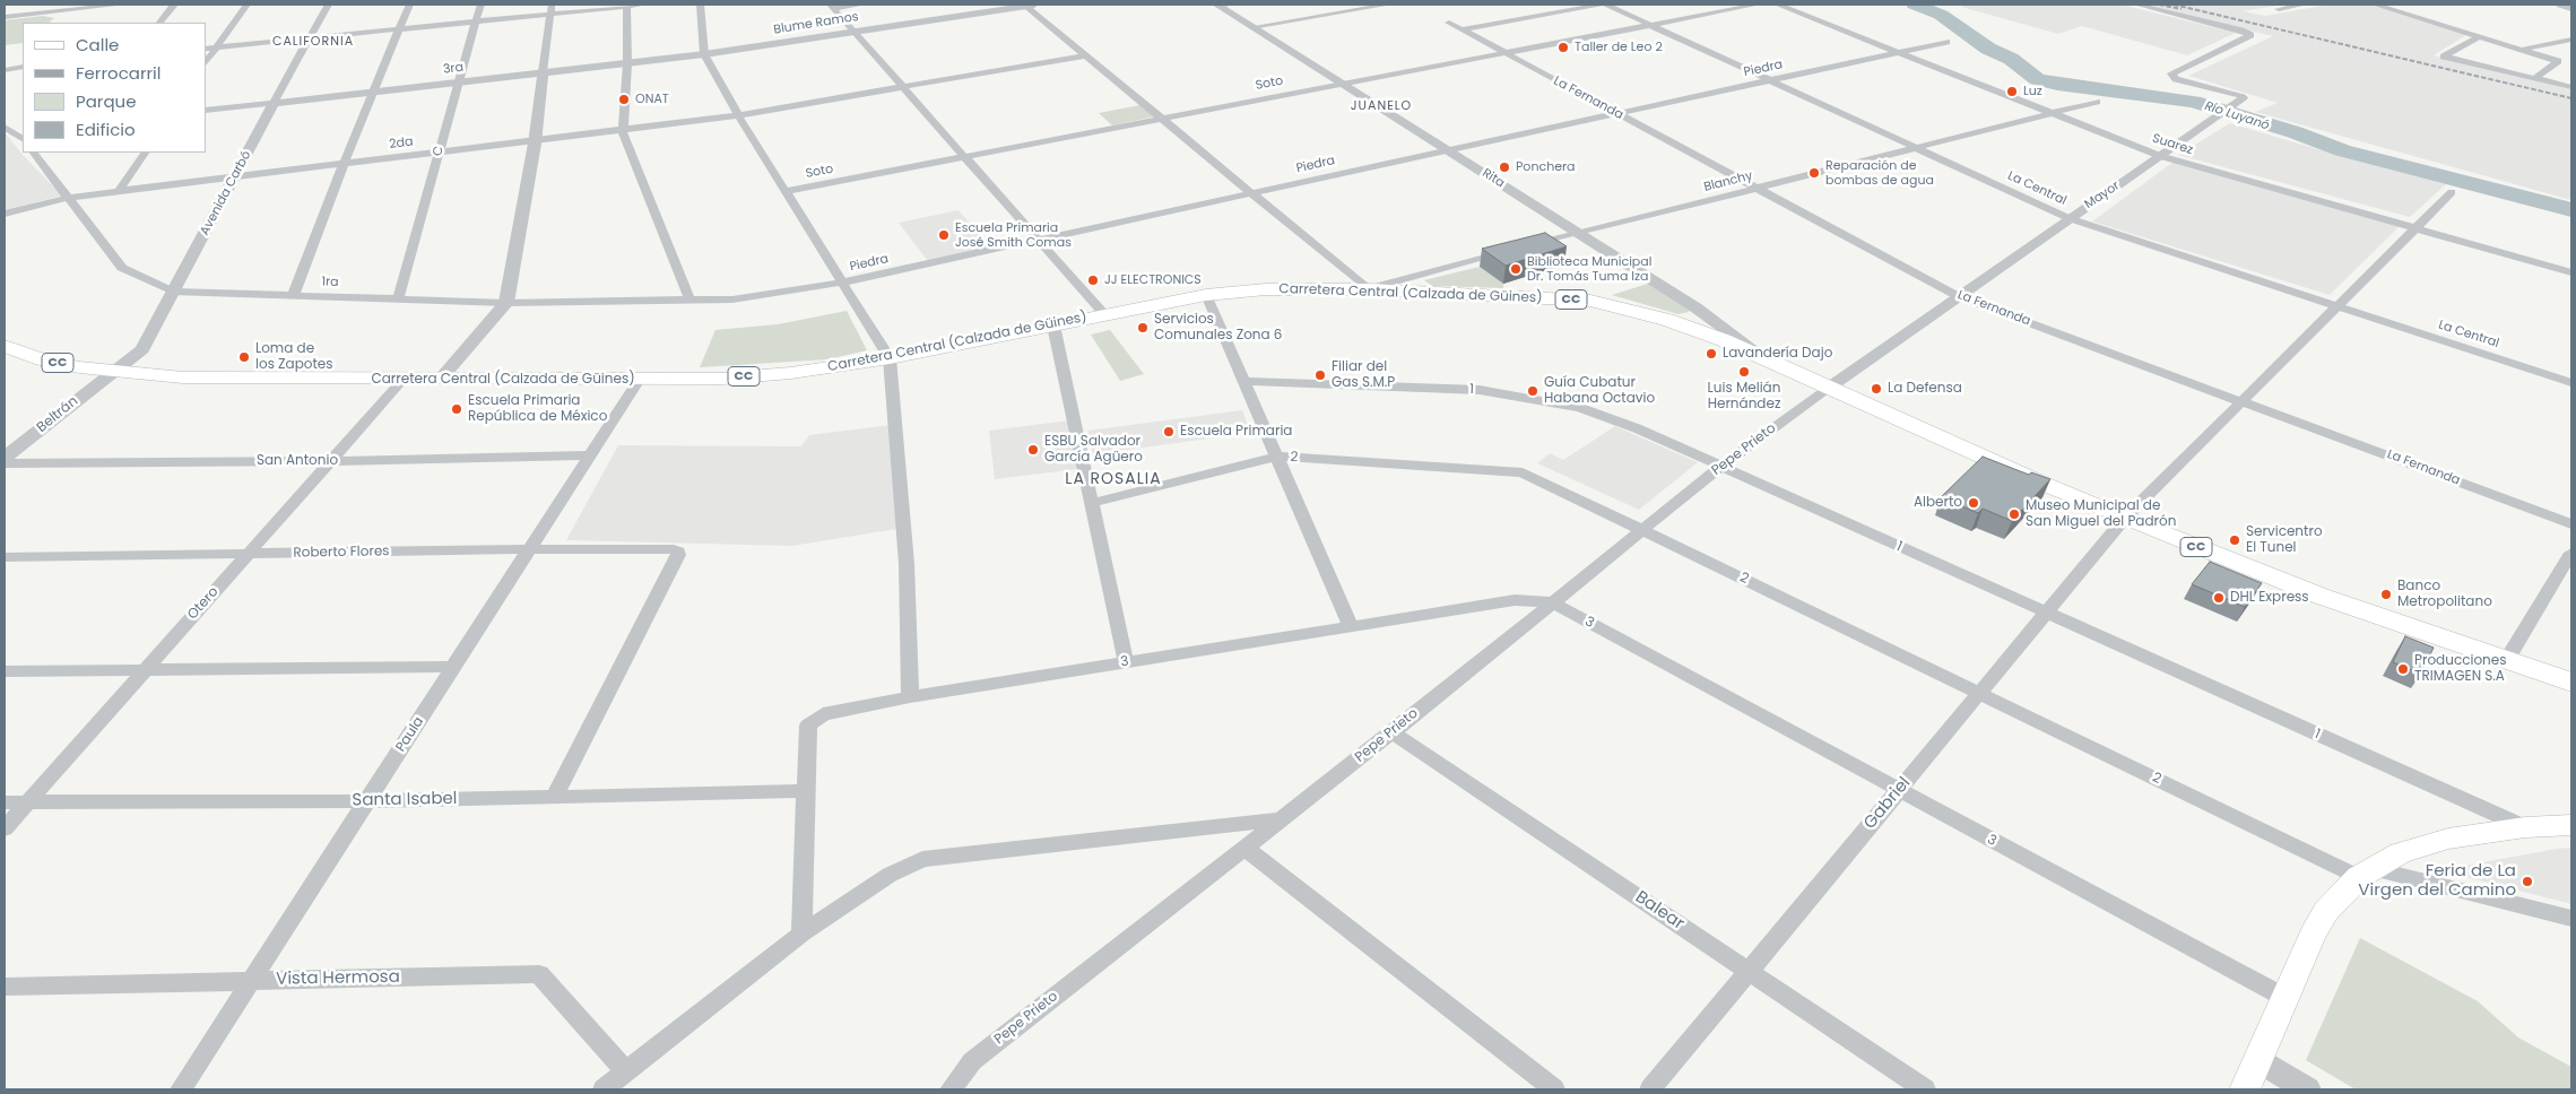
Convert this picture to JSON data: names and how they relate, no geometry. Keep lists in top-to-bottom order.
{
  "streets": {
    "main road": ["Carretera Central (Calzada de Güines)", "CC"],
    "street": [
      "Blume Ramos",
      "3ra",
      "Piedra",
      "Soto",
      "La Fernanda",
      "2da",
      "Suarez",
      "C",
      "Rita",
      "Blanchy",
      "La Central",
      "Avenida Carbó",
      "Mayor",
      "1ra",
      "1",
      "Beltrán",
      "Pepe Prieto",
      "2",
      "San Antonio",
      "Roberto Flores",
      "Otero",
      "3",
      "Paula",
      "Santa Isabel",
      "Gabriel",
      "Balear",
      "Vista Hermosa"
    ]
  },
  "crossings": [
    ["Blume Ramos", "3ra"],
    ["3ra", "C"],
    ["3ra", "Avenida Carbó"],
    ["Piedra", "La Fernanda"],
    ["Piedra", "Suarez"],
    ["Piedra", "Rita"],
    ["Piedra", "La Central"],
    ["Piedra", "1ra"],
    ["Soto", "La Fernanda"],
    ["Soto", "Rita"],
    ["Soto", "La Central"],
    ["La Fernanda", "Blanchy"],
    ["La Fernanda", "Mayor"],
    ["La Fernanda", "Gabriel"],
    ["2da", "C"],
    ["2da", "Avenida Carbó"],
    ["2da", "1ra"],
    ["Suarez", "Blanchy"],
    ["Suarez", "Mayor"],
    ["Suarez", "Gabriel"],
    ["C", "1ra"],
    ["Rita", "Blanchy"],
    ["Rita", "Carretera Central (Calzada de Güines)"],
    ["Blanchy", "La Central"],
    ["Blanchy", "Carretera Central (Calzada de Güines)"],
    ["La Central", "Mayor"],
    ["La Central", "Gabriel"],
    ["Avenida Carbó", "1ra"],
    ["Avenida Carbó", "Carretera Central (Calzada de Güines)"],
    ["Avenida Carbó", "Beltrán"],
    ["Mayor", "Carretera Central (Calzada de Güines)"],
    ["Mayor", "CC"],
    ["Mayor", "Pepe Prieto"],
    ["Carretera Central (Calzada de Güines)", "CC"],
    ["Carretera Central (Calzada de Güines)", "Beltrán"],
    ["Carretera Central (Calzada de Güines)", "Pepe Prieto"],
    ["Carretera Central (Calzada de Güines)", "Otero"],
    ["Carretera Central (Calzada de Güines)", "Paula"],
    ["CC", "Pepe Prieto"],
    ["CC", "Gabriel"],
    ["1", "Pepe Prieto"],
    ["1", "Gabriel"],
    ["Pepe Prieto", "2"],
    ["Pepe Prieto", "3"],
    ["Pepe Prieto", "Balear"],
    ["2", "Gabriel"],
    ["San Antonio", "Otero"],
    ["San Antonio", "Paula"],
    ["Roberto Flores", "Otero"],
    ["Roberto Flores", "Paula"],
    ["Roberto Flores", "Santa Isabel"],
    ["Otero", "Santa Isabel"],
    ["3", "Santa Isabel"],
    ["3", "Gabriel"],
    ["Paula", "Santa Isabel"],
    ["Paula", "Vista Hermosa"],
    ["Gabriel", "Balear"]
  ],
  "districts": ["CALIFORNIA", "JUANELO", "LA ROSALIA"],
  "water": ["Río Luyanó"],
  "places": [
    "Taller de Leo 2",
    "Luz",
    "ONAT",
    "Ponchera",
    "Reparación de bombas de agua",
    "Escuela Primaria José Smith Comas",
    "Biblioteca Municipal Dr. Tomás Tuma Iza",
    "JJ ELECTRONICS",
    "Servicios Comunales Zona 6",
    "Lavandería Dajo",
    "Loma de los Zapotes",
    "Luis Melián Hernández",
    "Filiar del Gas S.M.P",
    "La Defensa",
    "Guía Cubatur Habana Octavio",
    "Escuela Primaria República de México",
    "Escuela Primaria",
    "ESBU Salvador García Agüero",
    "Alberto",
    "Museo Municipal de San Miguel del Padrón",
    "Servicentro El Tunel",
    "Banco Metropolitano",
    "DHL Express",
    "Producciones TRIMAGEN S.A",
    "Feria de La Virgen del Camino"
  ],
  "legend": [
    "Calle",
    "Ferrocarril",
    "Parque",
    "Edificio"
  ]
}
